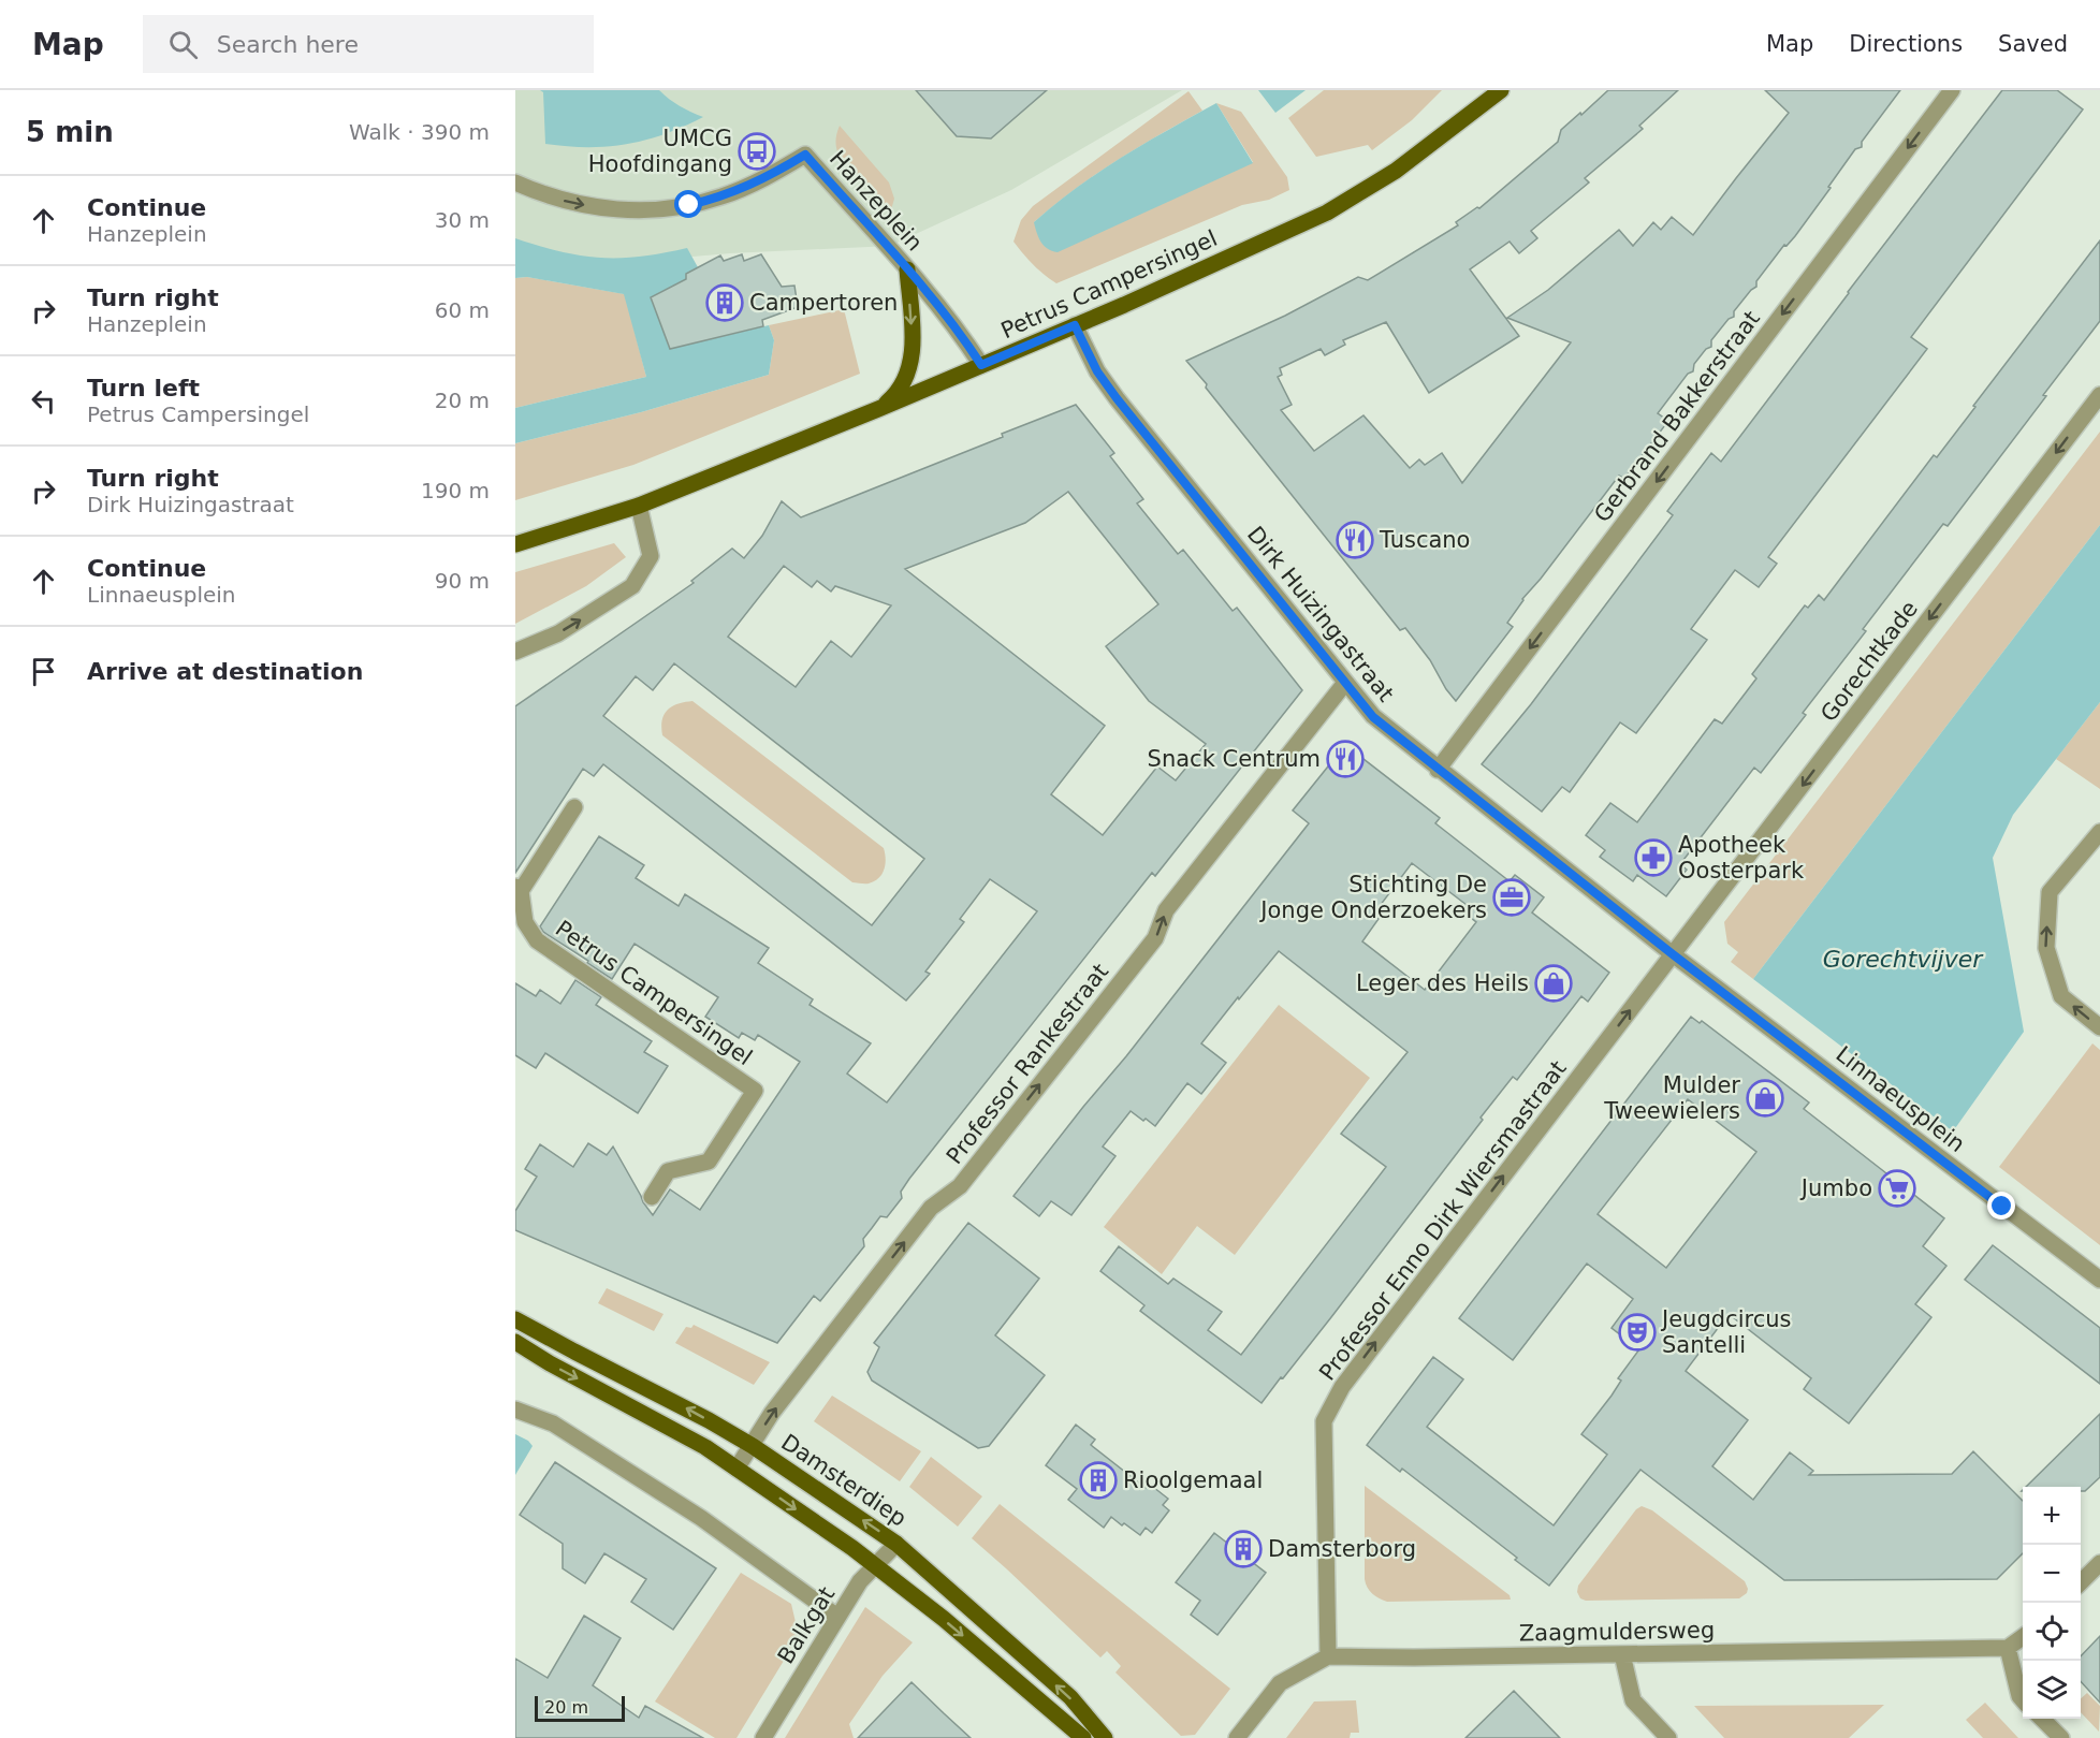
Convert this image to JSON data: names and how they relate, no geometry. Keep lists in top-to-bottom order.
{
  "streets": {
    "main road": ["Petrus Campersingel", "Damsterdiep"],
    "street": [
      "Hanzeplein",
      "Gerbrand Bakkerstraat",
      "Dirk Huizingastraat",
      "Gorechtkade",
      "Professor Rankestraat",
      "Linnaeusplein",
      "Professor Enno Dirk Wiersmastraat",
      "Balkgat",
      "Zaagmuldersweg"
    ]
  },
  "crossings": [
    ["Hanzeplein", "Petrus Campersingel"],
    ["Petrus Campersingel", "Dirk Huizingastraat"],
    ["Gerbrand Bakkerstraat", "Dirk Huizingastraat"],
    ["Dirk Huizingastraat", "Gorechtkade"],
    ["Dirk Huizingastraat", "Professor Rankestraat"],
    ["Dirk Huizingastraat", "Linnaeusplein"],
    ["Dirk Huizingastraat", "Professor Enno Dirk Wiersmastraat"],
    ["Gorechtkade", "Linnaeusplein"],
    ["Gorechtkade", "Professor Enno Dirk Wiersmastraat"],
    ["Professor Rankestraat", "Damsterdiep"],
    ["Linnaeusplein", "Professor Enno Dirk Wiersmastraat"],
    ["Professor Enno Dirk Wiersmastraat", "Zaagmuldersweg"],
    ["Damsterdiep", "Balkgat"]
  ],
  "one_way": [
    "Hanzeplein",
    "Gerbrand Bakkerstraat",
    "Gorechtkade",
    "Professor Rankestraat",
    "Professor Enno Dirk Wiersmastraat"
  ],
  "water": ["Gorechtvijver"],
  "places": {
    "bus stop": ["UMCG Hoofdingang"],
    "building": ["Campertoren", "Rioolgemaal", "Damsterborg"],
    "restaurant": ["Tuscano", "Snack Centrum"],
    "pharmacy": ["Apotheek Oosterpark"],
    "office": ["Stichting De Jonge Onderzoekers"],
    "shop": ["Leger des Heils", "Mulder Tweewielers"],
    "supermarket": ["Jumbo"],
    "theatre": ["Jeugdcircus Santelli"]
  },
  "scale_bar": "20 m",
  "page": {
    "header": "Map",
    "search": "Search here",
    "nav": ["Map", "Directions", "Saved"],
    "heading": ["5 min", "Walk · 390 m"],
    "list": [
      ["Continue", "Hanzeplein", "30 m"],
      ["Turn right", "Hanzeplein", "60 m"],
      ["Turn left", "Petrus Campersingel", "20 m"],
      ["Turn right", "Dirk Huizingastraat", "190 m"],
      ["Continue", "Linnaeusplein", "90 m"],
      "Arrive at destination"
    ],
    "map_buttons": ["+", "−"],
    "scale": "20 m"
  }
}
